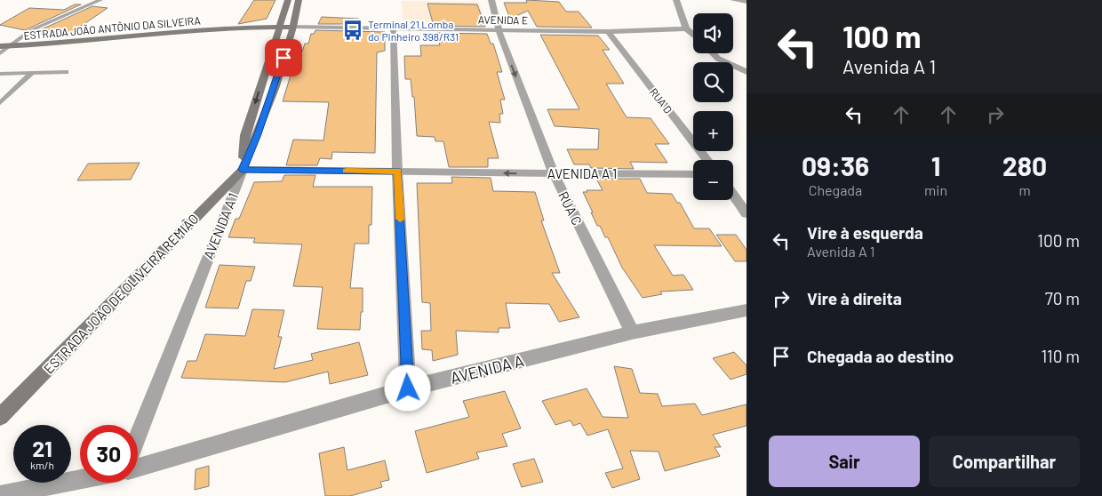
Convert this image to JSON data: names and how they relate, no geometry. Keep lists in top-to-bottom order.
{
  "streets": {
    "main road": ["ESTRADA JOÃO ANTÔNIO DA SILVEIRA", "ESTRADA JOÃO DE OLIVEIRA REMIÃO"],
    "street": [
      "AVENIDA E",
      "RUA D",
      "AVENIDA A 1",
      "RUA C",
      "AVENIDA A"
    ]
  },
  "crossings": [
    ["AVENIDA E", "ESTRADA JOÃO ANTÔNIO DA SILVEIRA"],
    ["AVENIDA E", "RUA D"],
    ["AVENIDA E", "RUA C"],
    ["AVENIDA E", "ESTRADA JOÃO DE OLIVEIRA REMIÃO"],
    ["ESTRADA JOÃO ANTÔNIO DA SILVEIRA", "ESTRADA JOÃO DE OLIVEIRA REMIÃO"],
    ["AVENIDA A 1", "RUA C"],
    ["AVENIDA A 1", "ESTRADA JOÃO DE OLIVEIRA REMIÃO"],
    ["RUA C", "AVENIDA A"]
  ],
  "one_way": ["RUA C"],
  "places": {
    "bus stop": ["Terminal 21 Lomba do Pinheiro 398/R31"]
  },
  "page": {
    "turn": ["100 m", "Avenida A 1"],
    "map_buttons": ["+", "−"],
    "eta": [
      "09:36",
      "Chegada",
      "1",
      "min",
      "280",
      "m"
    ],
    "list": [
      {
        "name": "Vire à esquerda",
        "note": "Avenida A 1",
        "value": "100 m"
      },
      {
        "name": "Vire à direita",
        "value": "70 m"
      },
      {
        "name": "Chegada ao destino",
        "value": "110 m"
      }
    ],
    "speed": "21 km/h",
    "limit": "30",
    "buttons": ["Sair", "Compartilhar"]
  }
}
